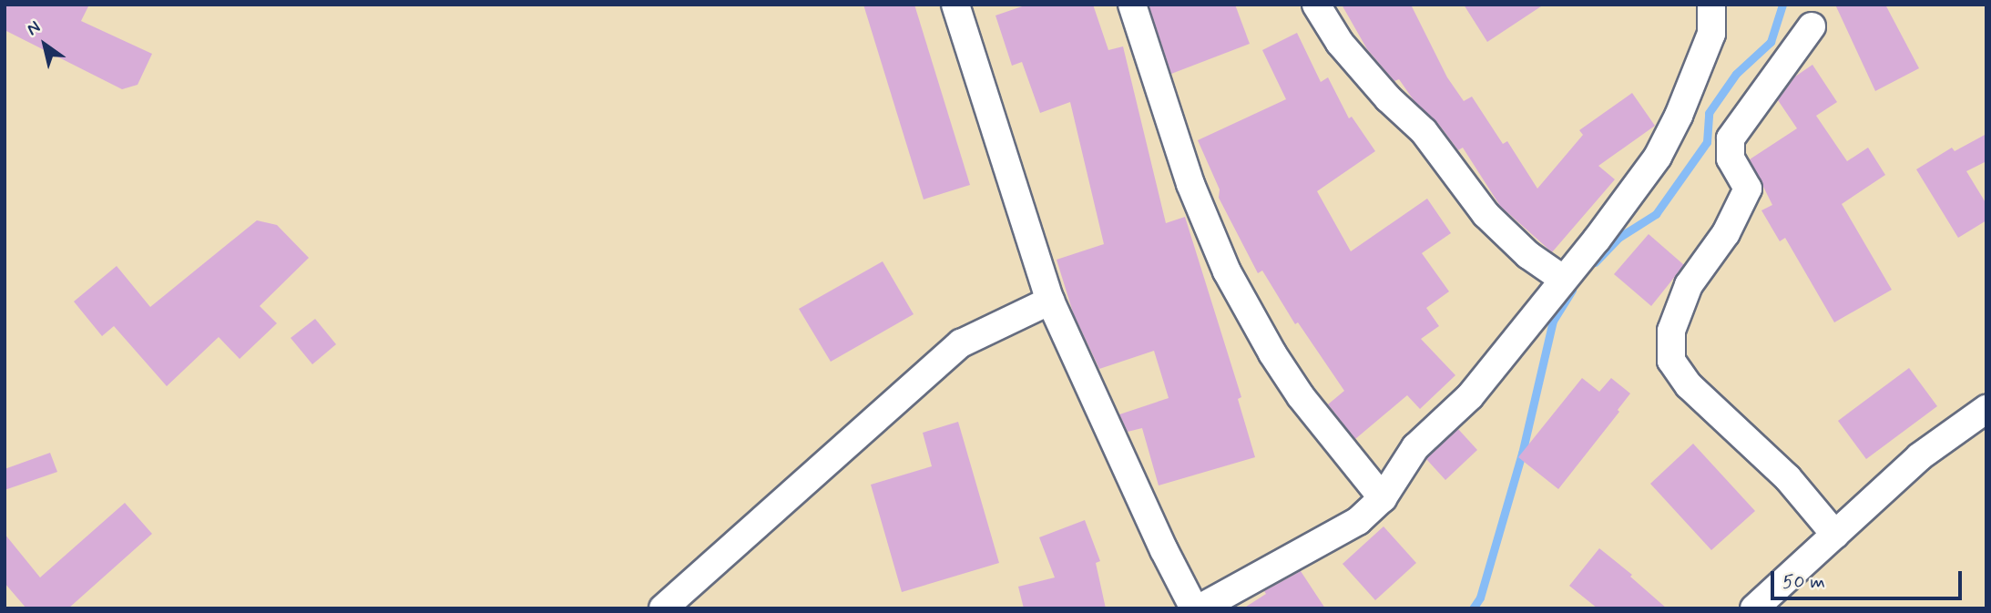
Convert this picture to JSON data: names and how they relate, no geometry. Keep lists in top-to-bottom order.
{
  "scale_bar": "50 m",
  "north": "top left"
}
